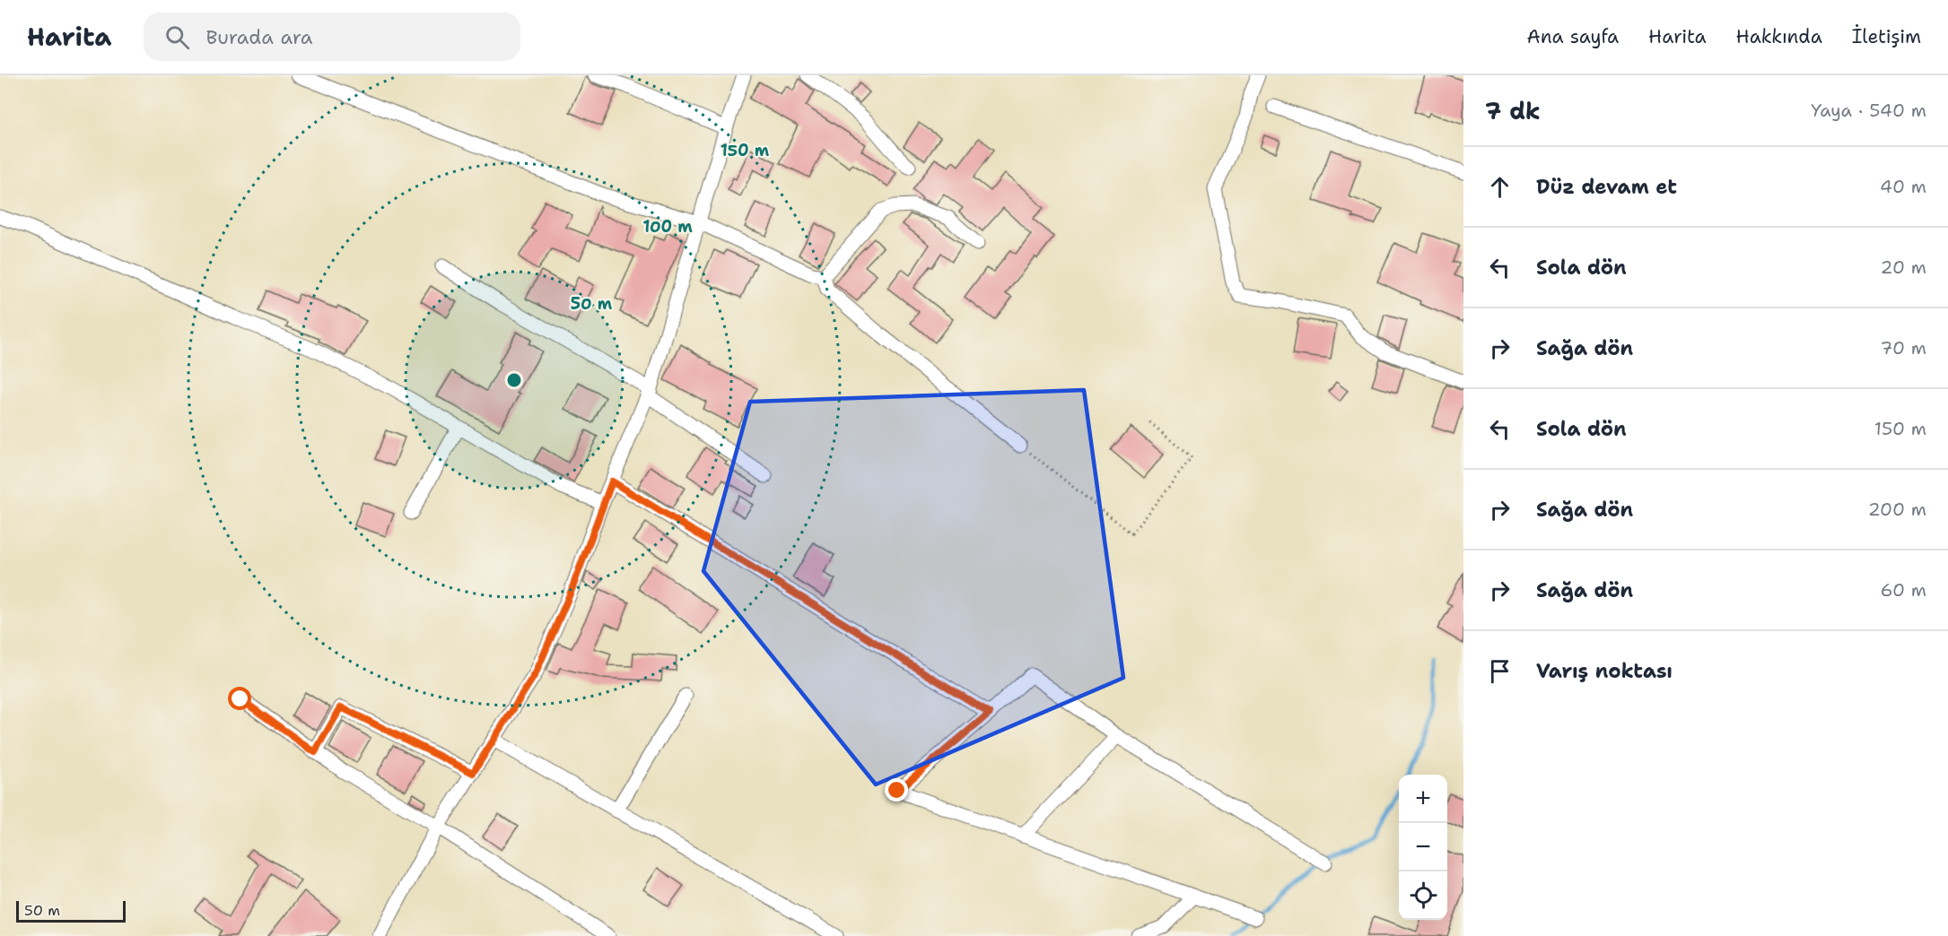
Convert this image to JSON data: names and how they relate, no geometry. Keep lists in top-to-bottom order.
{
  "scale_bar": "50 m",
  "page": {
    "header": "Harita",
    "search": "Burada ara",
    "nav": [
      "Ana sayfa",
      "Harita",
      "Hakkında",
      "İletişim"
    ],
    "heading": ["7 dk", "Yaya · 540 m"],
    "list": [
      ["Düz devam et", "40 m"],
      ["Sola dön", "20 m"],
      ["Sağa dön", "70 m"],
      ["Sola dön", "150 m"],
      ["Sağa dön", "200 m"],
      ["Sağa dön", "60 m"],
      "Varış noktası"
    ],
    "map_buttons": ["+", "−"],
    "scale": "50 m"
  },
  "rings": ["150 m", "100 m", "50 m"]
}
